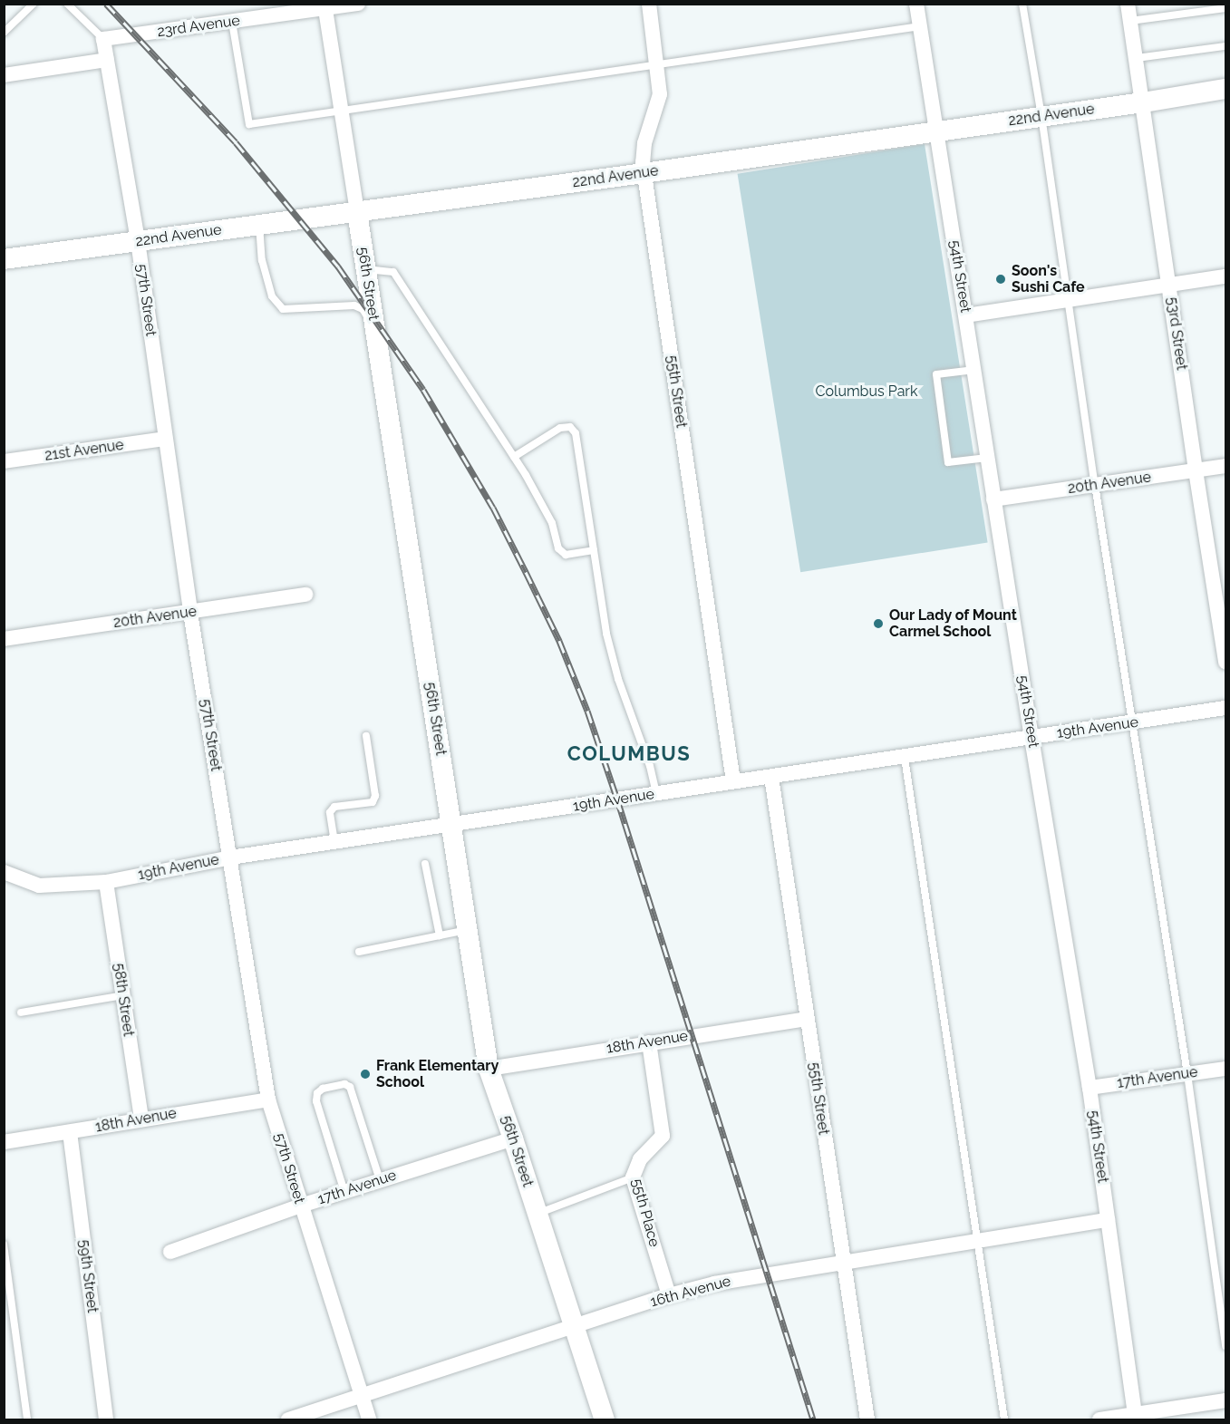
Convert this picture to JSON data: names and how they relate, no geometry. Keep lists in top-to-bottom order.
{
  "streets": {
    "street": [
      "23rd Avenue",
      "22nd Avenue",
      "54th Street",
      "56th Street",
      "57th Street",
      "53rd Street",
      "55th Street",
      "21st Avenue",
      "20th Avenue",
      "19th Avenue",
      "58th Street",
      "18th Avenue",
      "17th Avenue",
      "55th Place",
      "59th Street",
      "16th Avenue"
    ]
  },
  "crossings": [
    ["23rd Avenue", "56th Street"],
    ["23rd Avenue", "57th Street"],
    ["22nd Avenue", "54th Street"],
    ["22nd Avenue", "56th Street"],
    ["22nd Avenue", "57th Street"],
    ["22nd Avenue", "53rd Street"],
    ["22nd Avenue", "55th Street"],
    ["54th Street", "20th Avenue"],
    ["54th Street", "19th Avenue"],
    ["54th Street", "17th Avenue"],
    ["54th Street", "16th Avenue"],
    ["56th Street", "19th Avenue"],
    ["56th Street", "18th Avenue"],
    ["56th Street", "17th Avenue"],
    ["56th Street", "16th Avenue"],
    ["57th Street", "21st Avenue"],
    ["57th Street", "20th Avenue"],
    ["57th Street", "19th Avenue"],
    ["57th Street", "18th Avenue"],
    ["57th Street", "17th Avenue"],
    ["57th Street", "16th Avenue"],
    ["53rd Street", "20th Avenue"],
    ["55th Street", "19th Avenue"],
    ["55th Street", "18th Avenue"],
    ["55th Street", "16th Avenue"],
    ["19th Avenue", "58th Street"],
    ["58th Street", "18th Avenue"],
    ["18th Avenue", "55th Place"],
    ["18th Avenue", "59th Street"],
    ["55th Place", "16th Avenue"]
  ],
  "districts": ["COLUMBUS"],
  "parks": ["Columbus Park"],
  "places": ["Soon's Sushi Cafe", "Our Lady of Mount Carmel School", "Frank Elementary School"]
}
